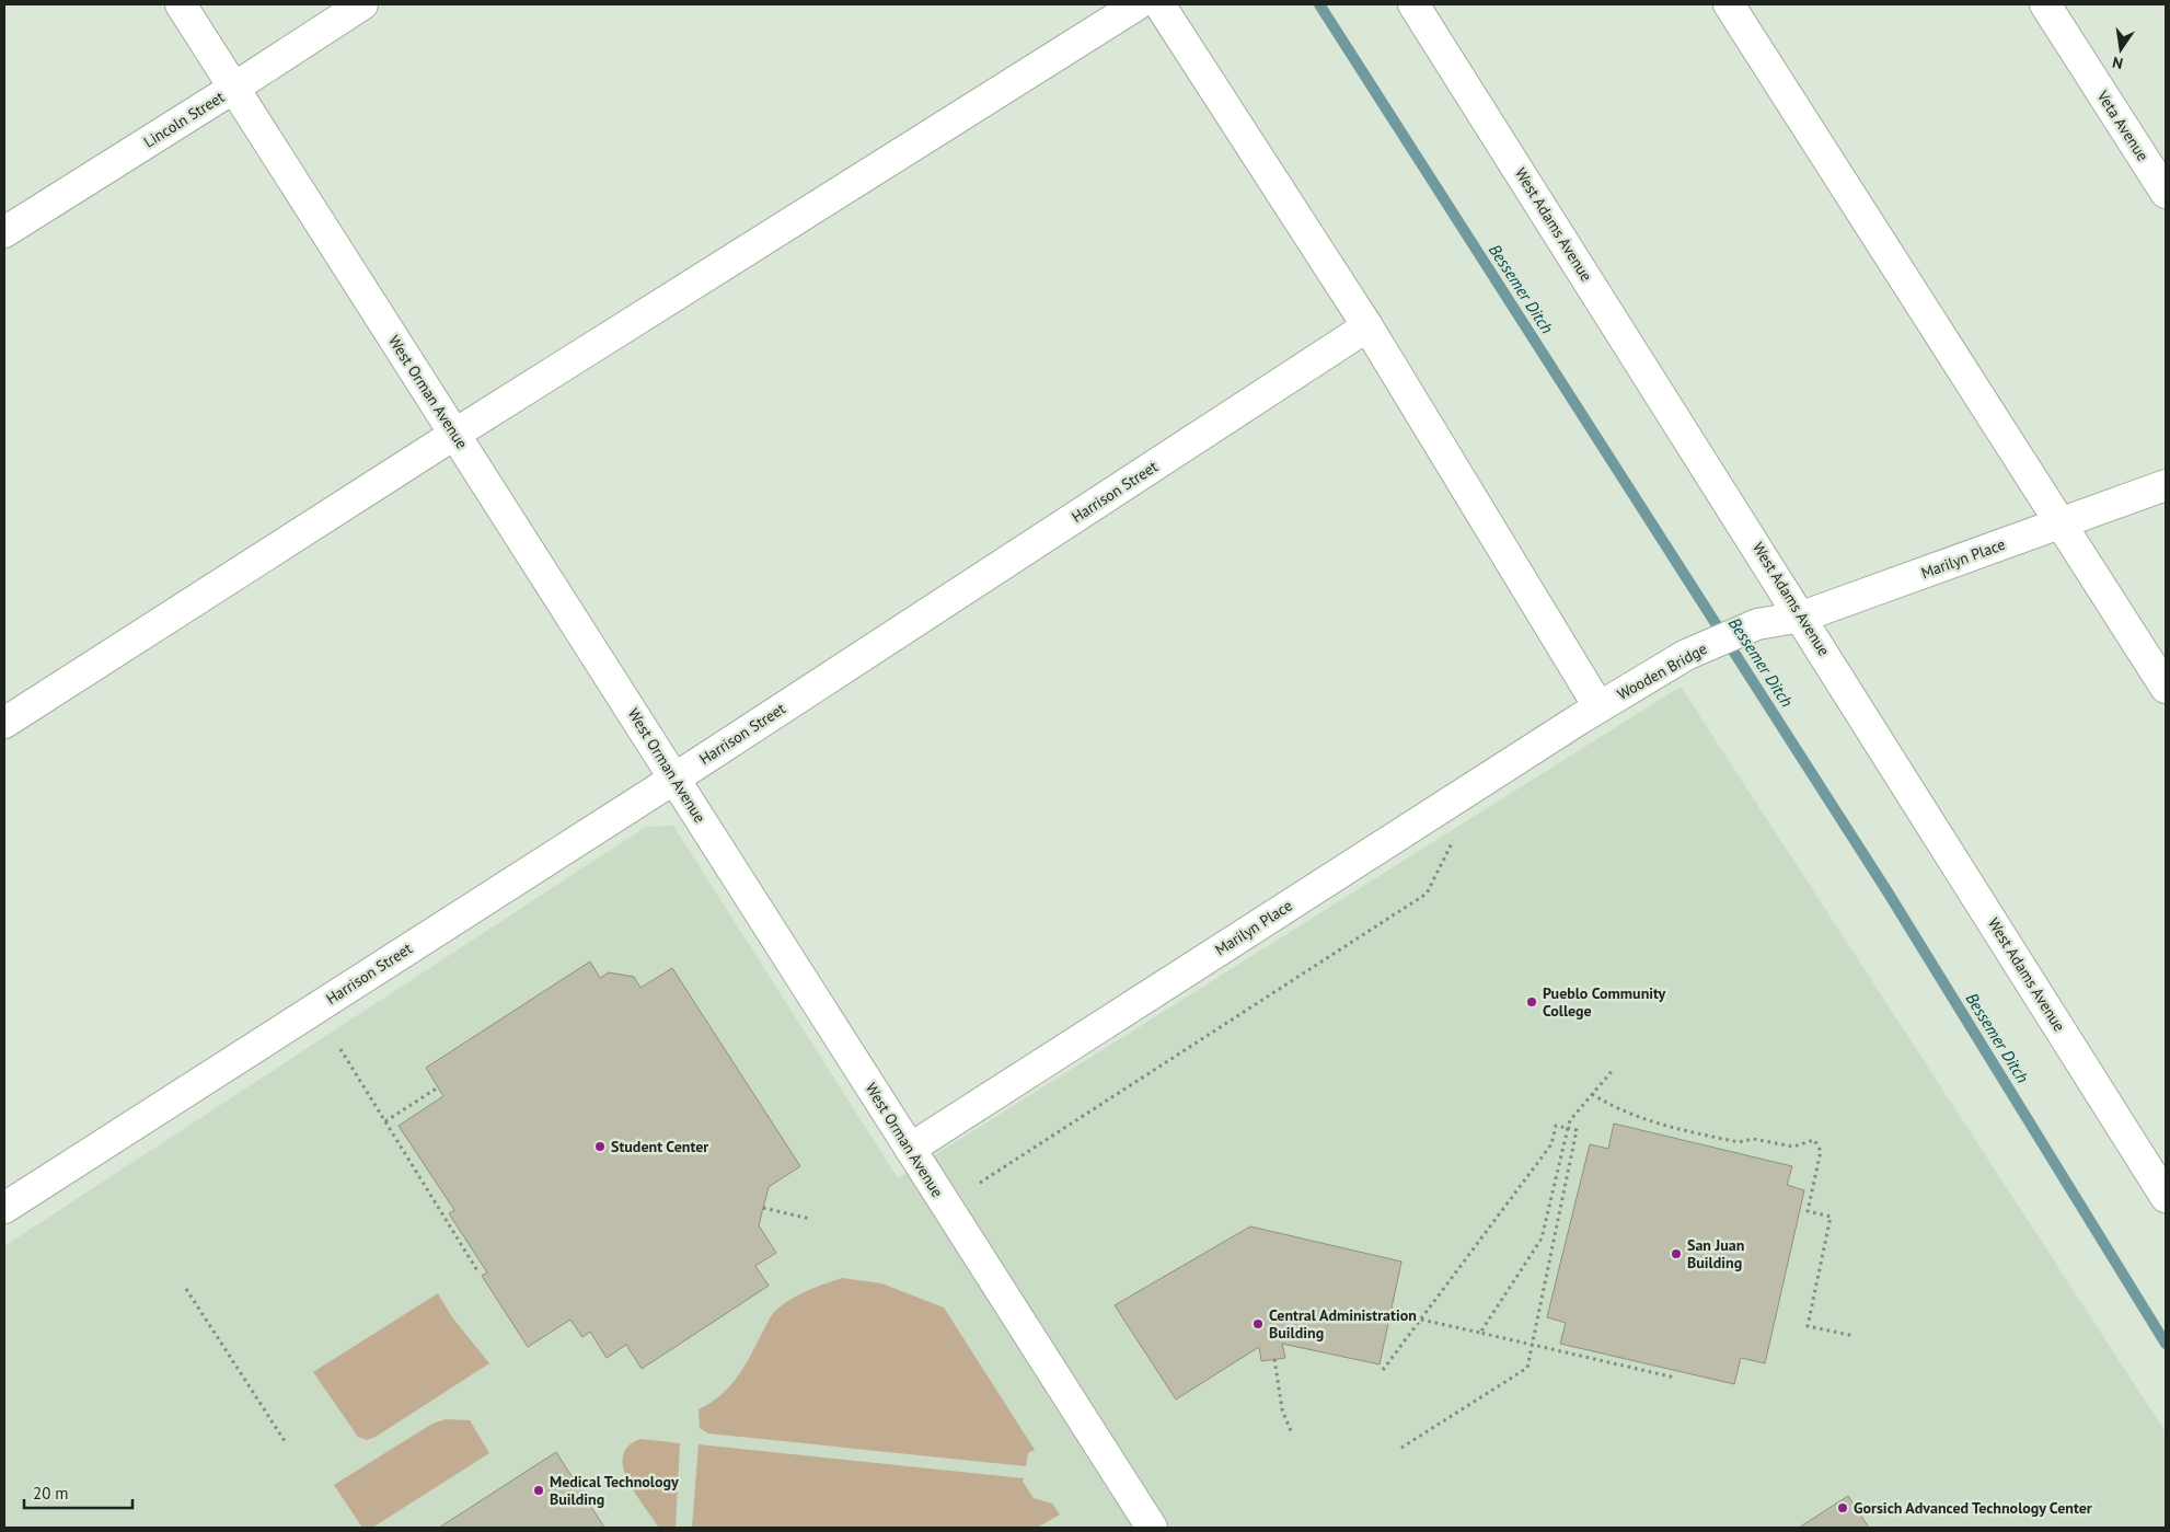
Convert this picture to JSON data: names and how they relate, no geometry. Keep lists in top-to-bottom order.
{
  "streets": {
    "street": [
      "Lincoln Street",
      "Veta Avenue",
      "West Adams Avenue",
      "West Orman Avenue",
      "Harrison Street",
      "Marilyn Place",
      "Wooden Bridge"
    ]
  },
  "crossings": [
    ["Lincoln Street", "West Orman Avenue"],
    ["West Adams Avenue", "Marilyn Place"],
    ["West Orman Avenue", "Harrison Street"],
    ["West Orman Avenue", "Marilyn Place"],
    ["Marilyn Place", "Wooden Bridge"]
  ],
  "water": ["Bessemer Ditch"],
  "places": [
    "Pueblo Community College",
    "Student Center",
    "San Juan Building",
    "Central Administration Building",
    "Medical Technology Building",
    "Gorsich Advanced Technology Center"
  ],
  "scale_bar": "20 m",
  "north": "bottom"
}
